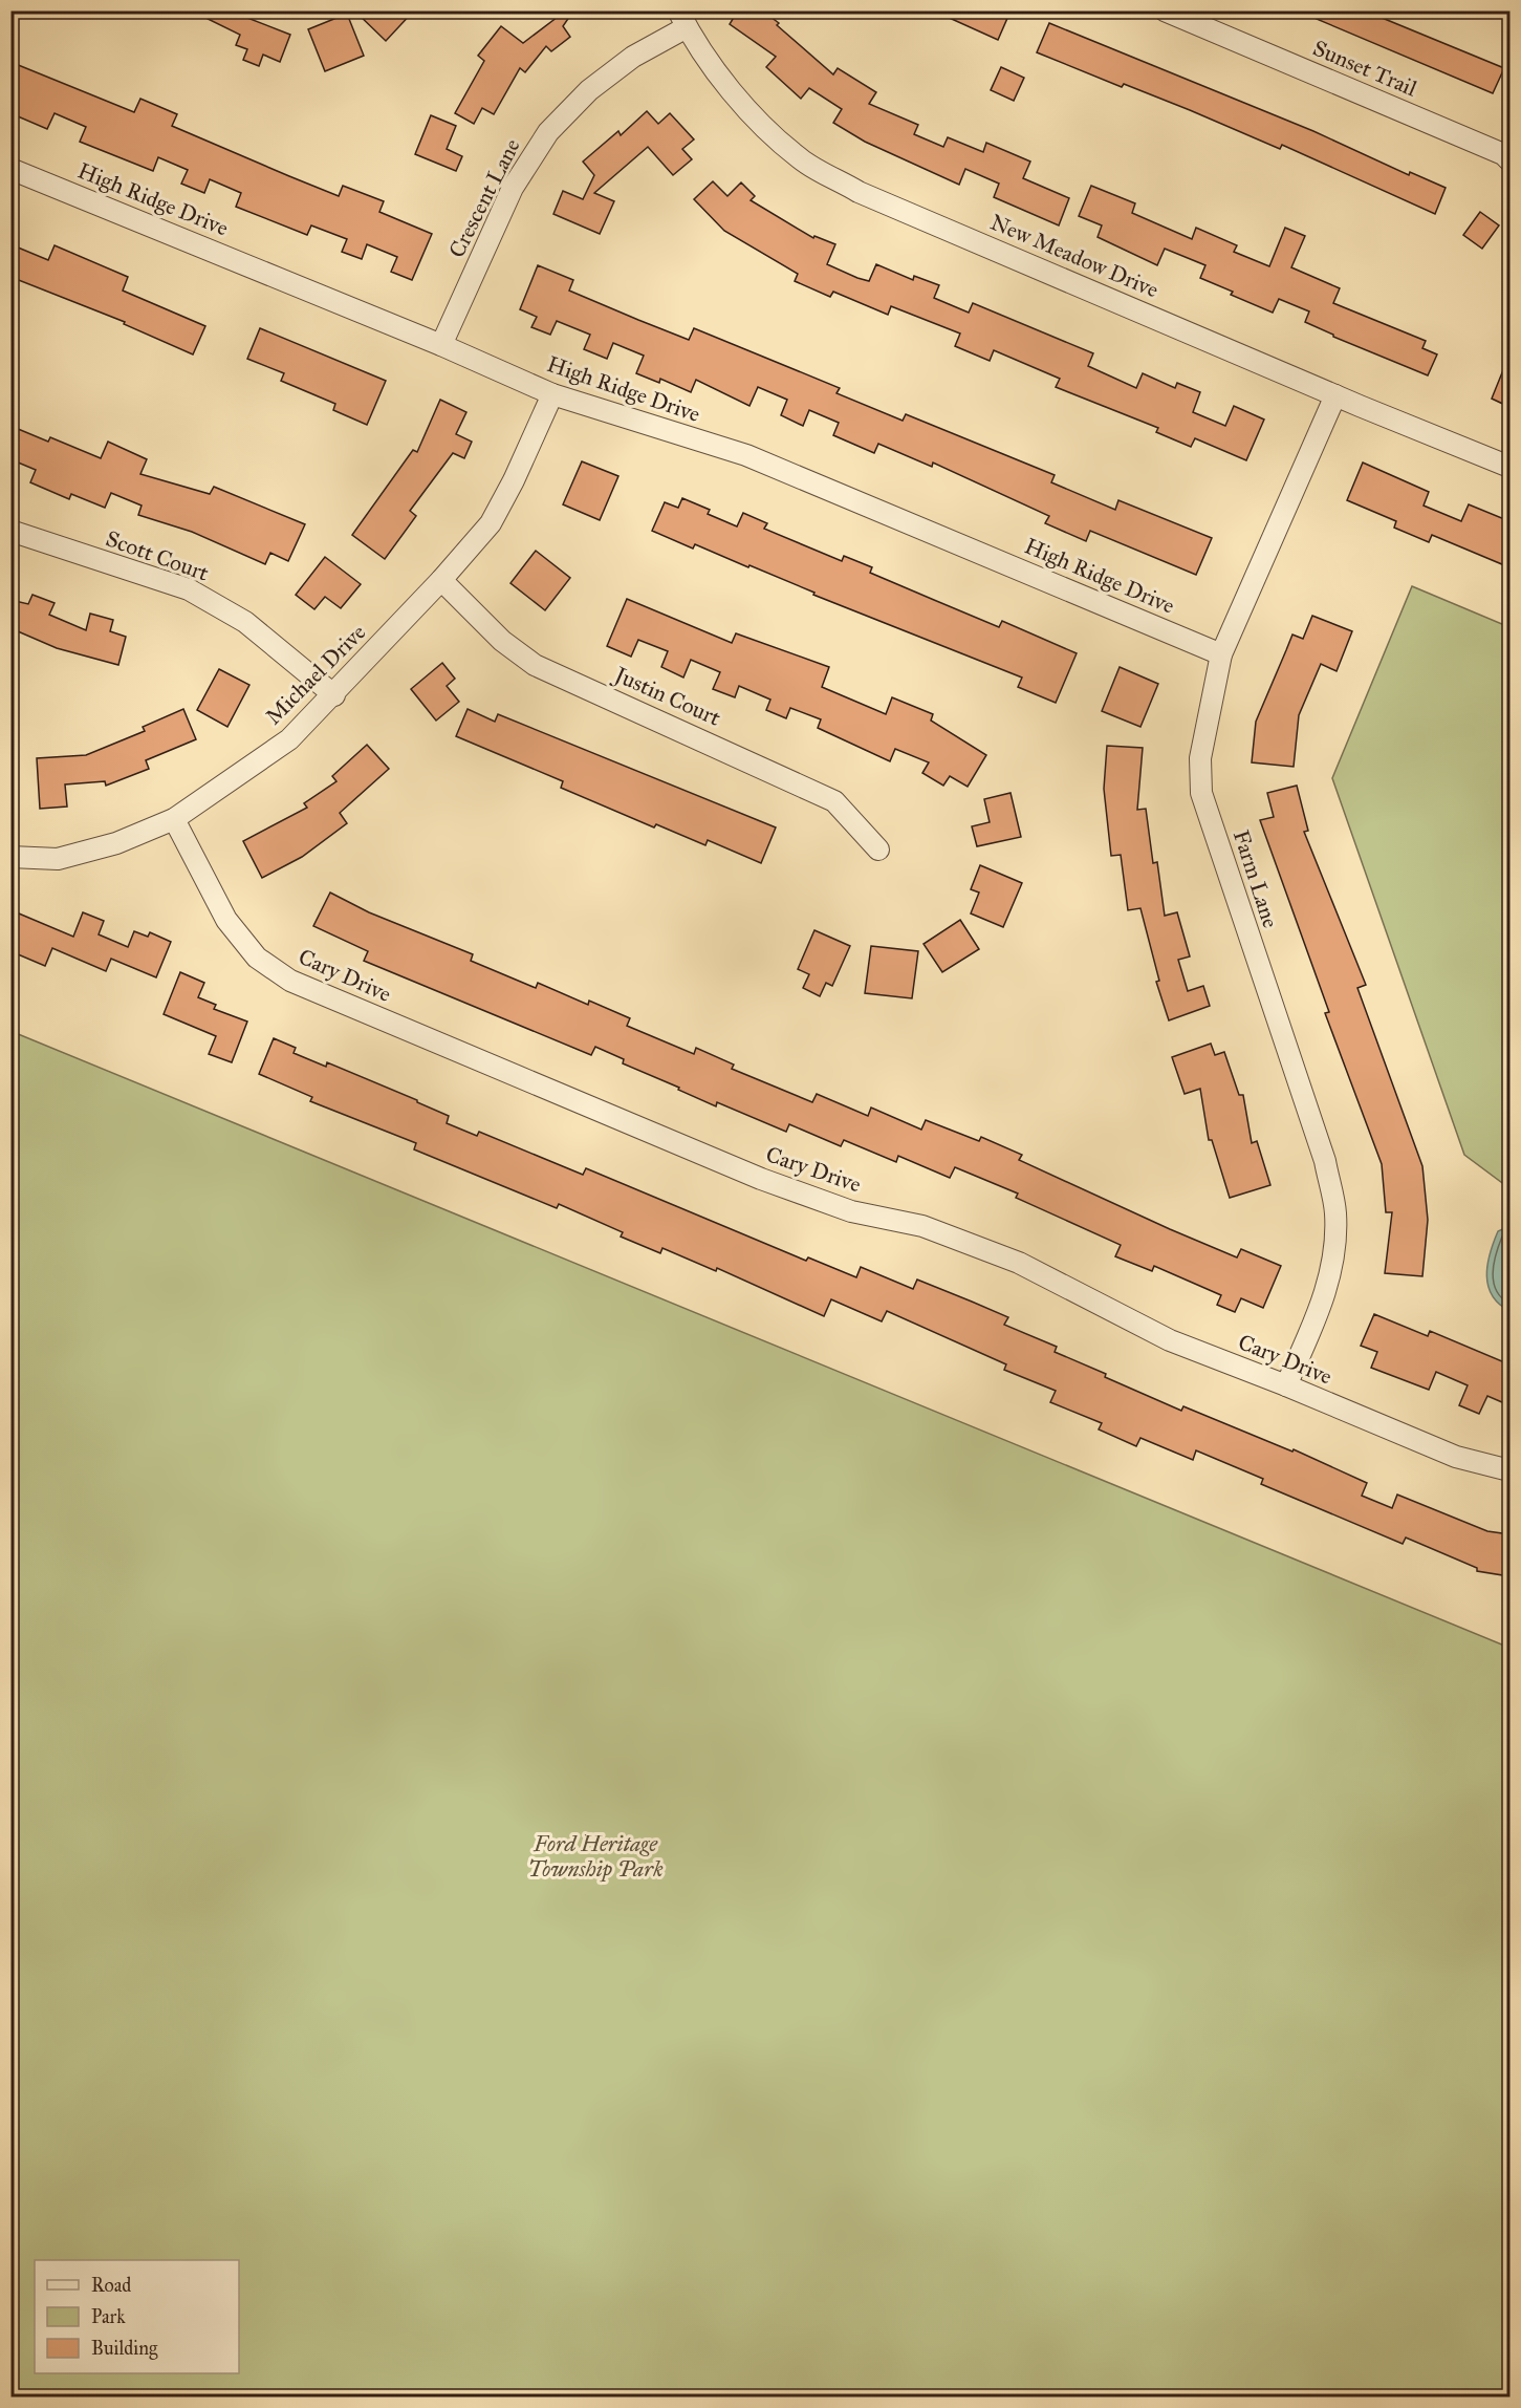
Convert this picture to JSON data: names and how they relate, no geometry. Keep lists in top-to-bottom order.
{
  "streets": {
    "street": [
      "Sunset Trail",
      "Crescent Lane",
      "High Ridge Drive",
      "New Meadow Drive",
      "Scott Court",
      "Michael Drive",
      "Justin Court",
      "Farm Lane",
      "Cary Drive"
    ]
  },
  "crossings": [
    ["Crescent Lane", "High Ridge Drive"],
    ["Crescent Lane", "New Meadow Drive"],
    ["High Ridge Drive", "Michael Drive"],
    ["High Ridge Drive", "Farm Lane"],
    ["New Meadow Drive", "Farm Lane"],
    ["Scott Court", "Michael Drive"],
    ["Michael Drive", "Justin Court"],
    ["Michael Drive", "Cary Drive"],
    ["Farm Lane", "Cary Drive"]
  ],
  "parks": ["Ford Heritage Township Park"],
  "legend": ["Road", "Park", "Building"]
}
